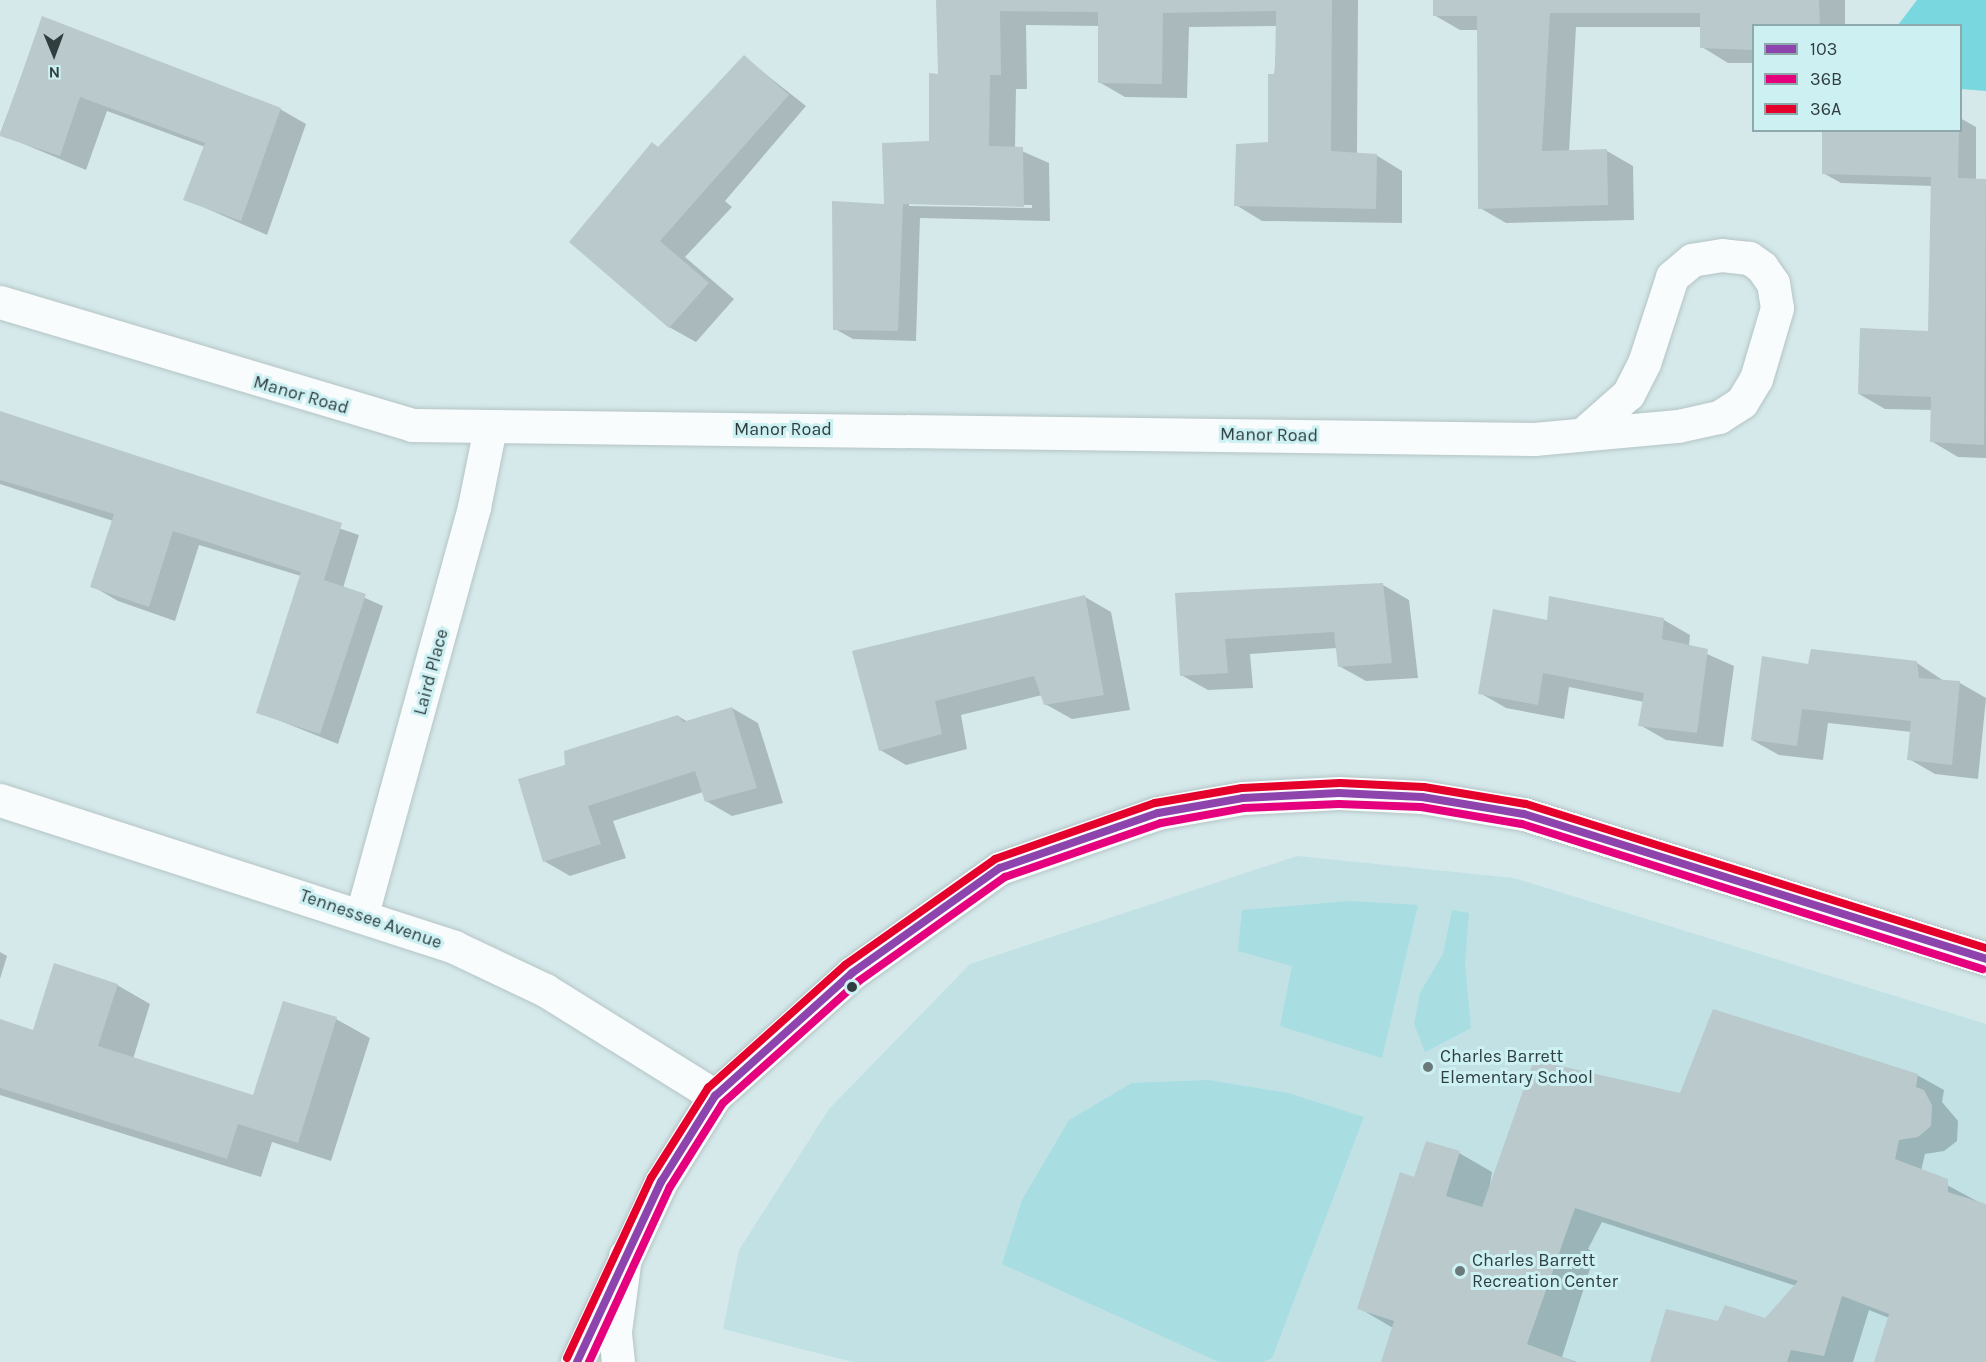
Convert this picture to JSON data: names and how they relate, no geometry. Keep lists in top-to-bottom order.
{
  "streets": {
    "street": ["Manor Road", "Laird Place", "Tennessee Avenue"]
  },
  "crossings": [
    ["Manor Road", "Laird Place"],
    ["Laird Place", "Tennessee Avenue"]
  ],
  "places": ["Charles Barrett Elementary School", "Charles Barrett Recreation Center"],
  "lines": ["transit line 36A", "transit line 103", "transit line 36B"],
  "legend": ["103", "36B", "36A"],
  "north": "bottom"
}
